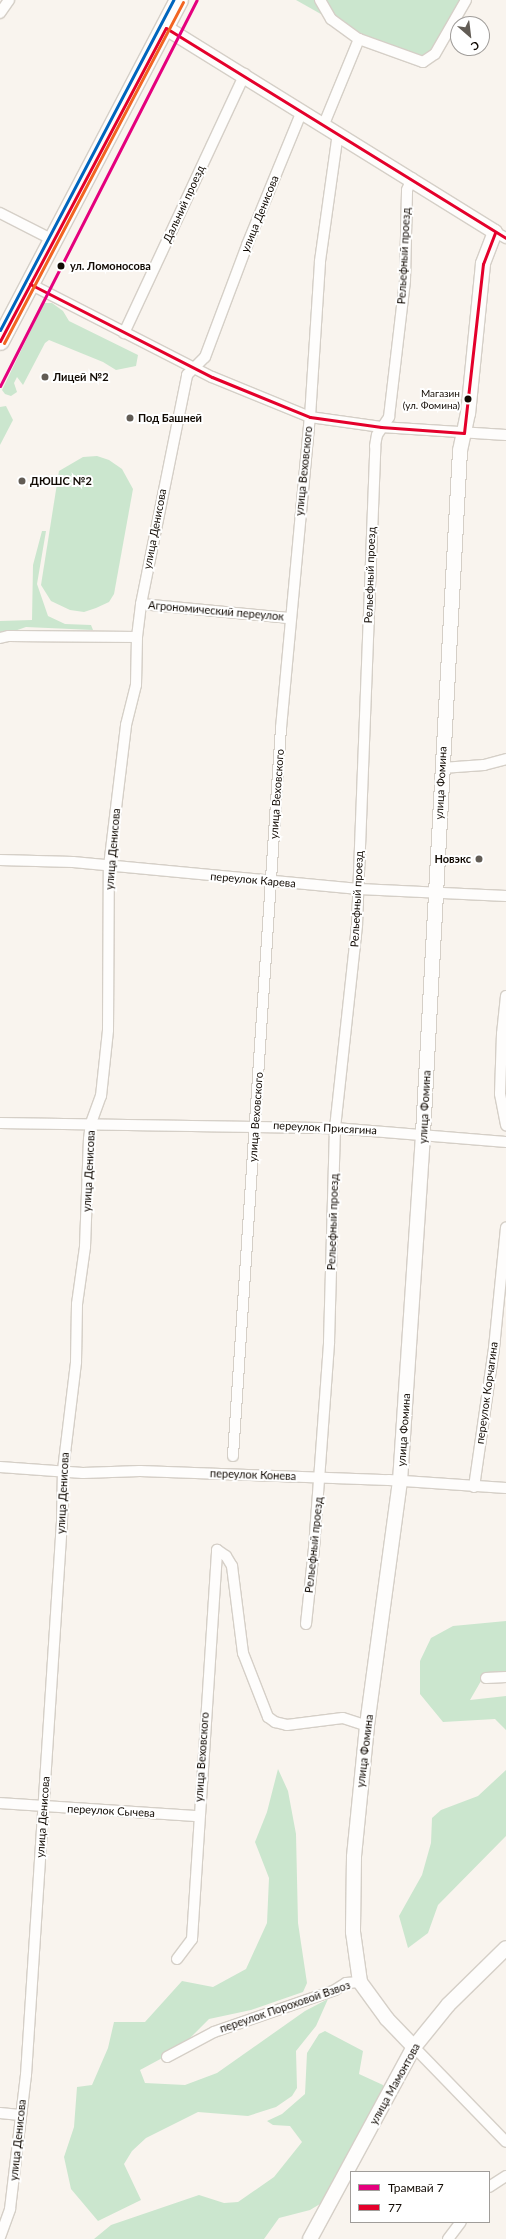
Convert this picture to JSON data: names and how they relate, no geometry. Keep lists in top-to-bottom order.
{
  "streets": {
    "street": [
      "Дальний проезд",
      "улица Денисова",
      "Рельефный проезд",
      "улица Веховского",
      "Агрономический переулок",
      "улица Фомина",
      "переулок Карева",
      "переулок Присягина",
      "переулок Корчагина",
      "переулок Конева",
      "переулок Сычева",
      "переулок Пороховой Взвоз",
      "улица Мамонтова"
    ]
  },
  "crossings": [
    ["улица Денисова", "Агрономический переулок"],
    ["улица Денисова", "переулок Карева"],
    ["улица Денисова", "переулок Присягина"],
    ["улица Денисова", "переулок Конева"],
    ["улица Денисова", "переулок Сычева"],
    ["Рельефный проезд", "переулок Карева"],
    ["Рельефный проезд", "переулок Присягина"],
    ["Рельефный проезд", "переулок Конева"],
    ["улица Веховского", "Агрономический переулок"],
    ["улица Веховского", "улица Фомина"],
    ["улица Веховского", "переулок Карева"],
    ["улица Веховского", "переулок Присягина"],
    ["улица Веховского", "переулок Сычева"],
    ["улица Фомина", "переулок Карева"],
    ["улица Фомина", "переулок Присягина"],
    ["улица Фомина", "переулок Конева"],
    ["улица Фомина", "переулок Пороховой Взвоз"],
    ["переулок Корчагина", "переулок Конева"],
    ["переулок Пороховой Взвоз", "улица Мамонтова"]
  ],
  "places": [
    "ул. Ломоносова",
    "Лицей №2",
    "Магазин (ул. Фомина)",
    "Под Башней",
    "ДЮШС №2",
    "Новэкс"
  ],
  "lines": ["tram line 7", "transit line 77"],
  "legend": ["Трамвай 7", "77"],
  "north": "bottom right"
}
